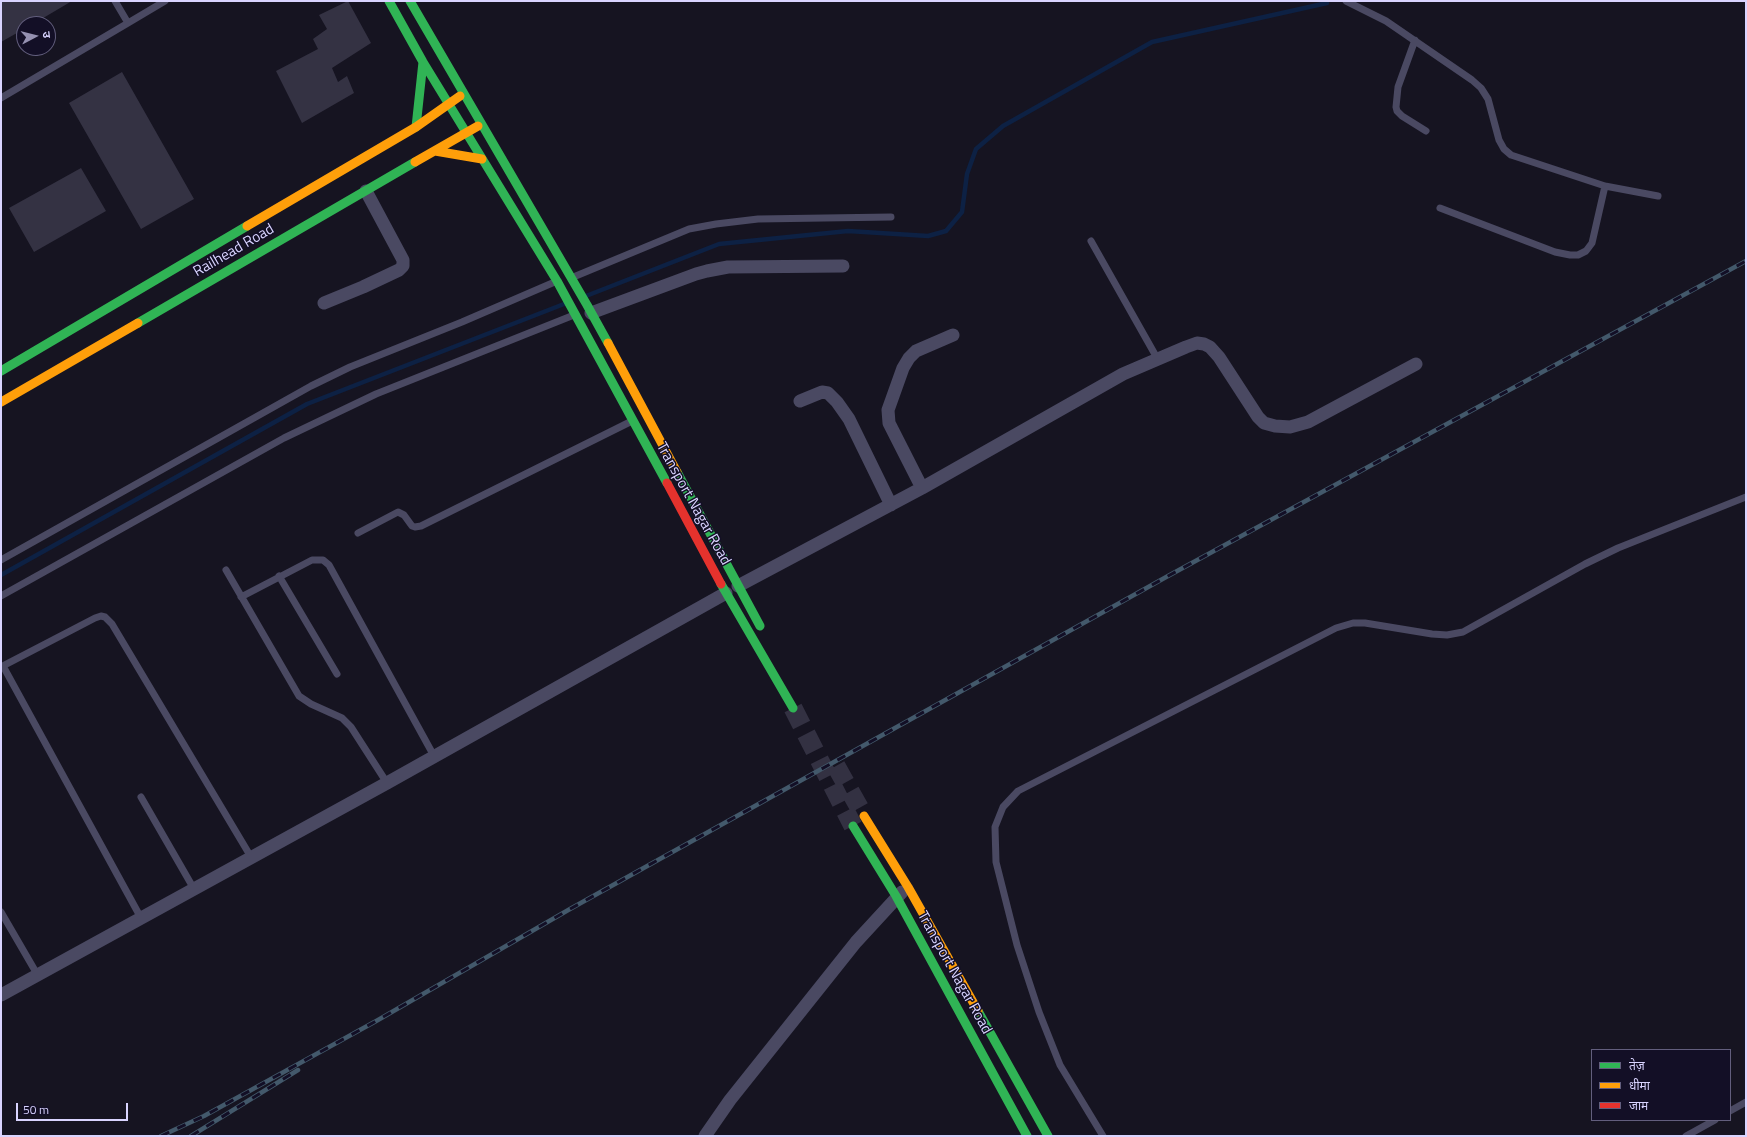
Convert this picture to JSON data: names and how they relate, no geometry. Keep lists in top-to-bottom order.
{
  "streets": {
    "main road": ["Railhead Road", "Transport Nagar Road"]
  },
  "crossings": [
    ["Railhead Road", "Transport Nagar Road"]
  ],
  "legend": ["तेज़", "धीमा", "जाम"],
  "scale_bar": "50 m",
  "north": "right"
}
